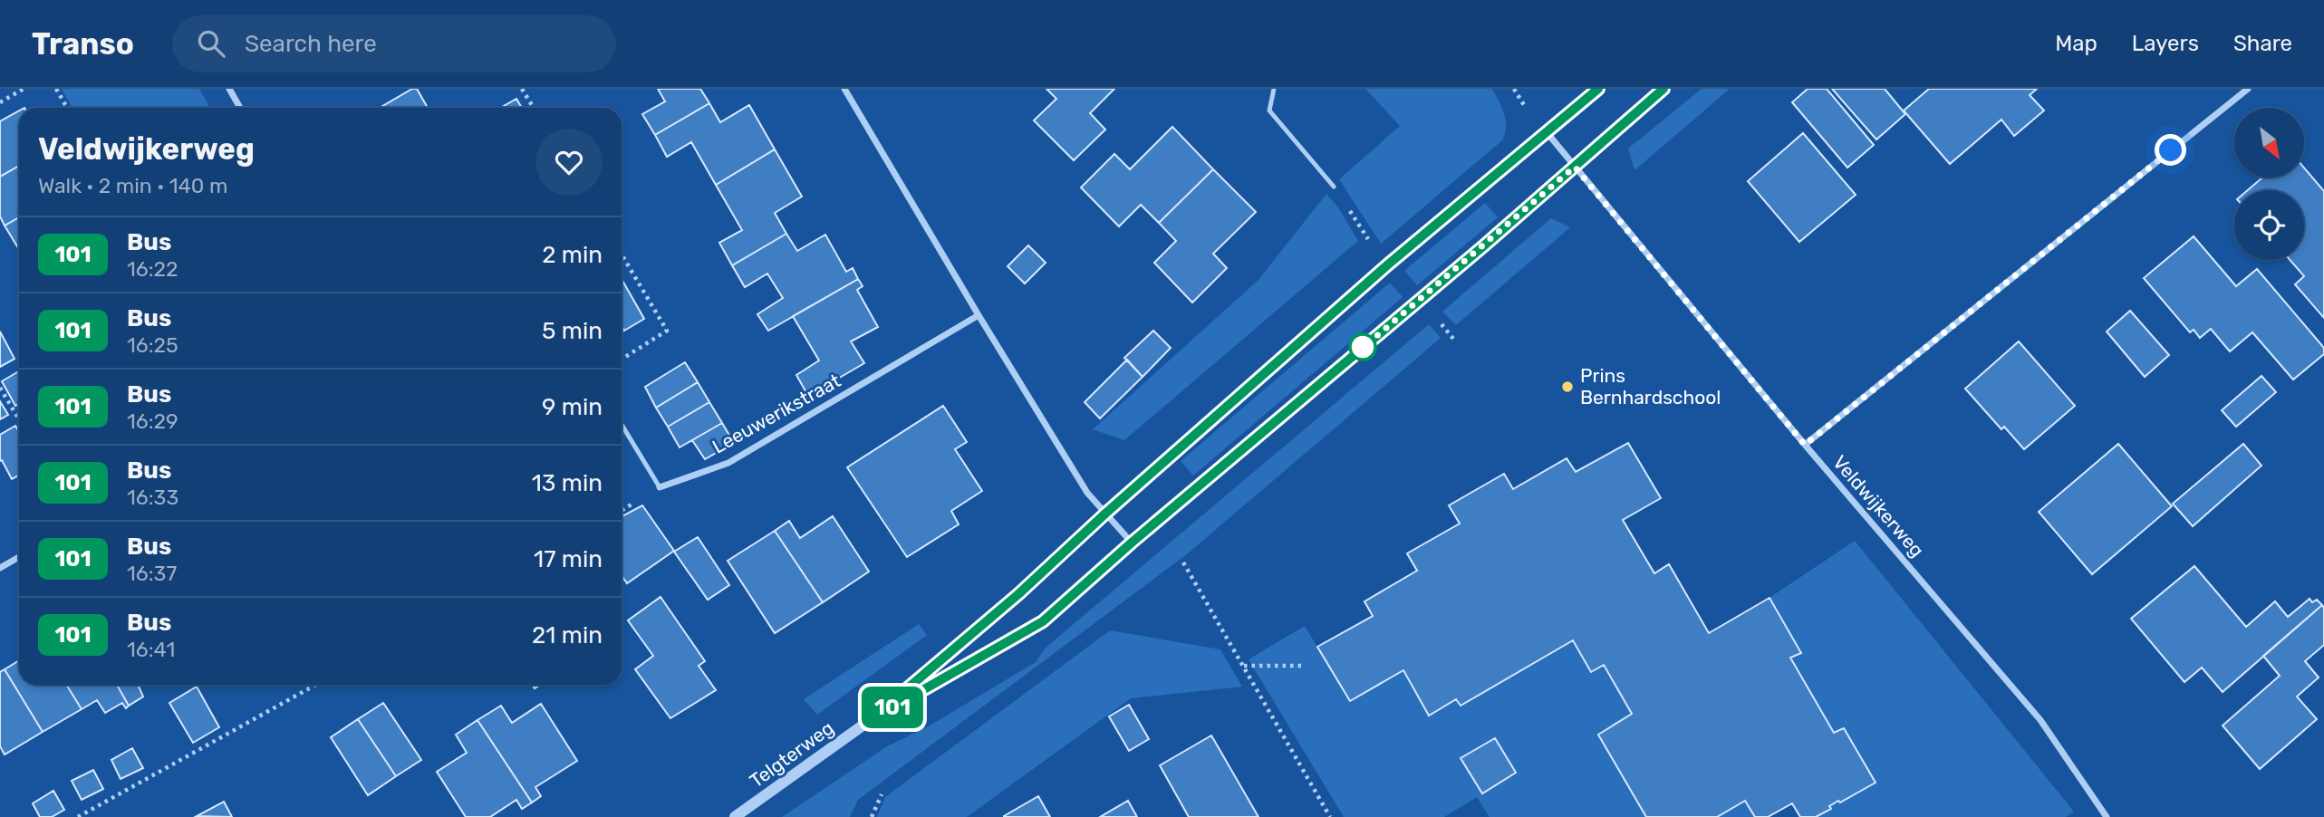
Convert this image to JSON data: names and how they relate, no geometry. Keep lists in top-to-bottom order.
{
  "streets": {
    "street": ["Leeuwerikstraat", "Veldwijkerweg", "Telgterweg"]
  },
  "crossings": [
    ["Veldwijkerweg", "Telgterweg"]
  ],
  "places": ["Prins Bernhardschool"],
  "lines": ["bus line 101"],
  "north": "bottom right",
  "page": {
    "header": "Transo",
    "search": "Search here",
    "nav": ["Map", "Layers", "Share"],
    "on_map": "101",
    "heading": ["Veldwijkerweg", "Walk · 2 min · 140 m"],
    "list": [
      {
        "mark": "101",
        "name": "Bus",
        "note": "16:22",
        "value": "2 min"
      },
      {
        "mark": "101",
        "name": "Bus",
        "note": "16:25",
        "value": "5 min"
      },
      {
        "mark": "101",
        "name": "Bus",
        "note": "16:29",
        "value": "9 min"
      },
      {
        "mark": "101",
        "name": "Bus",
        "note": "16:33",
        "value": "13 min"
      },
      {
        "mark": "101",
        "name": "Bus",
        "note": "16:37",
        "value": "17 min"
      },
      {
        "mark": "101",
        "name": "Bus",
        "note": "16:41",
        "value": "21 min"
      }
    ]
  }
}
